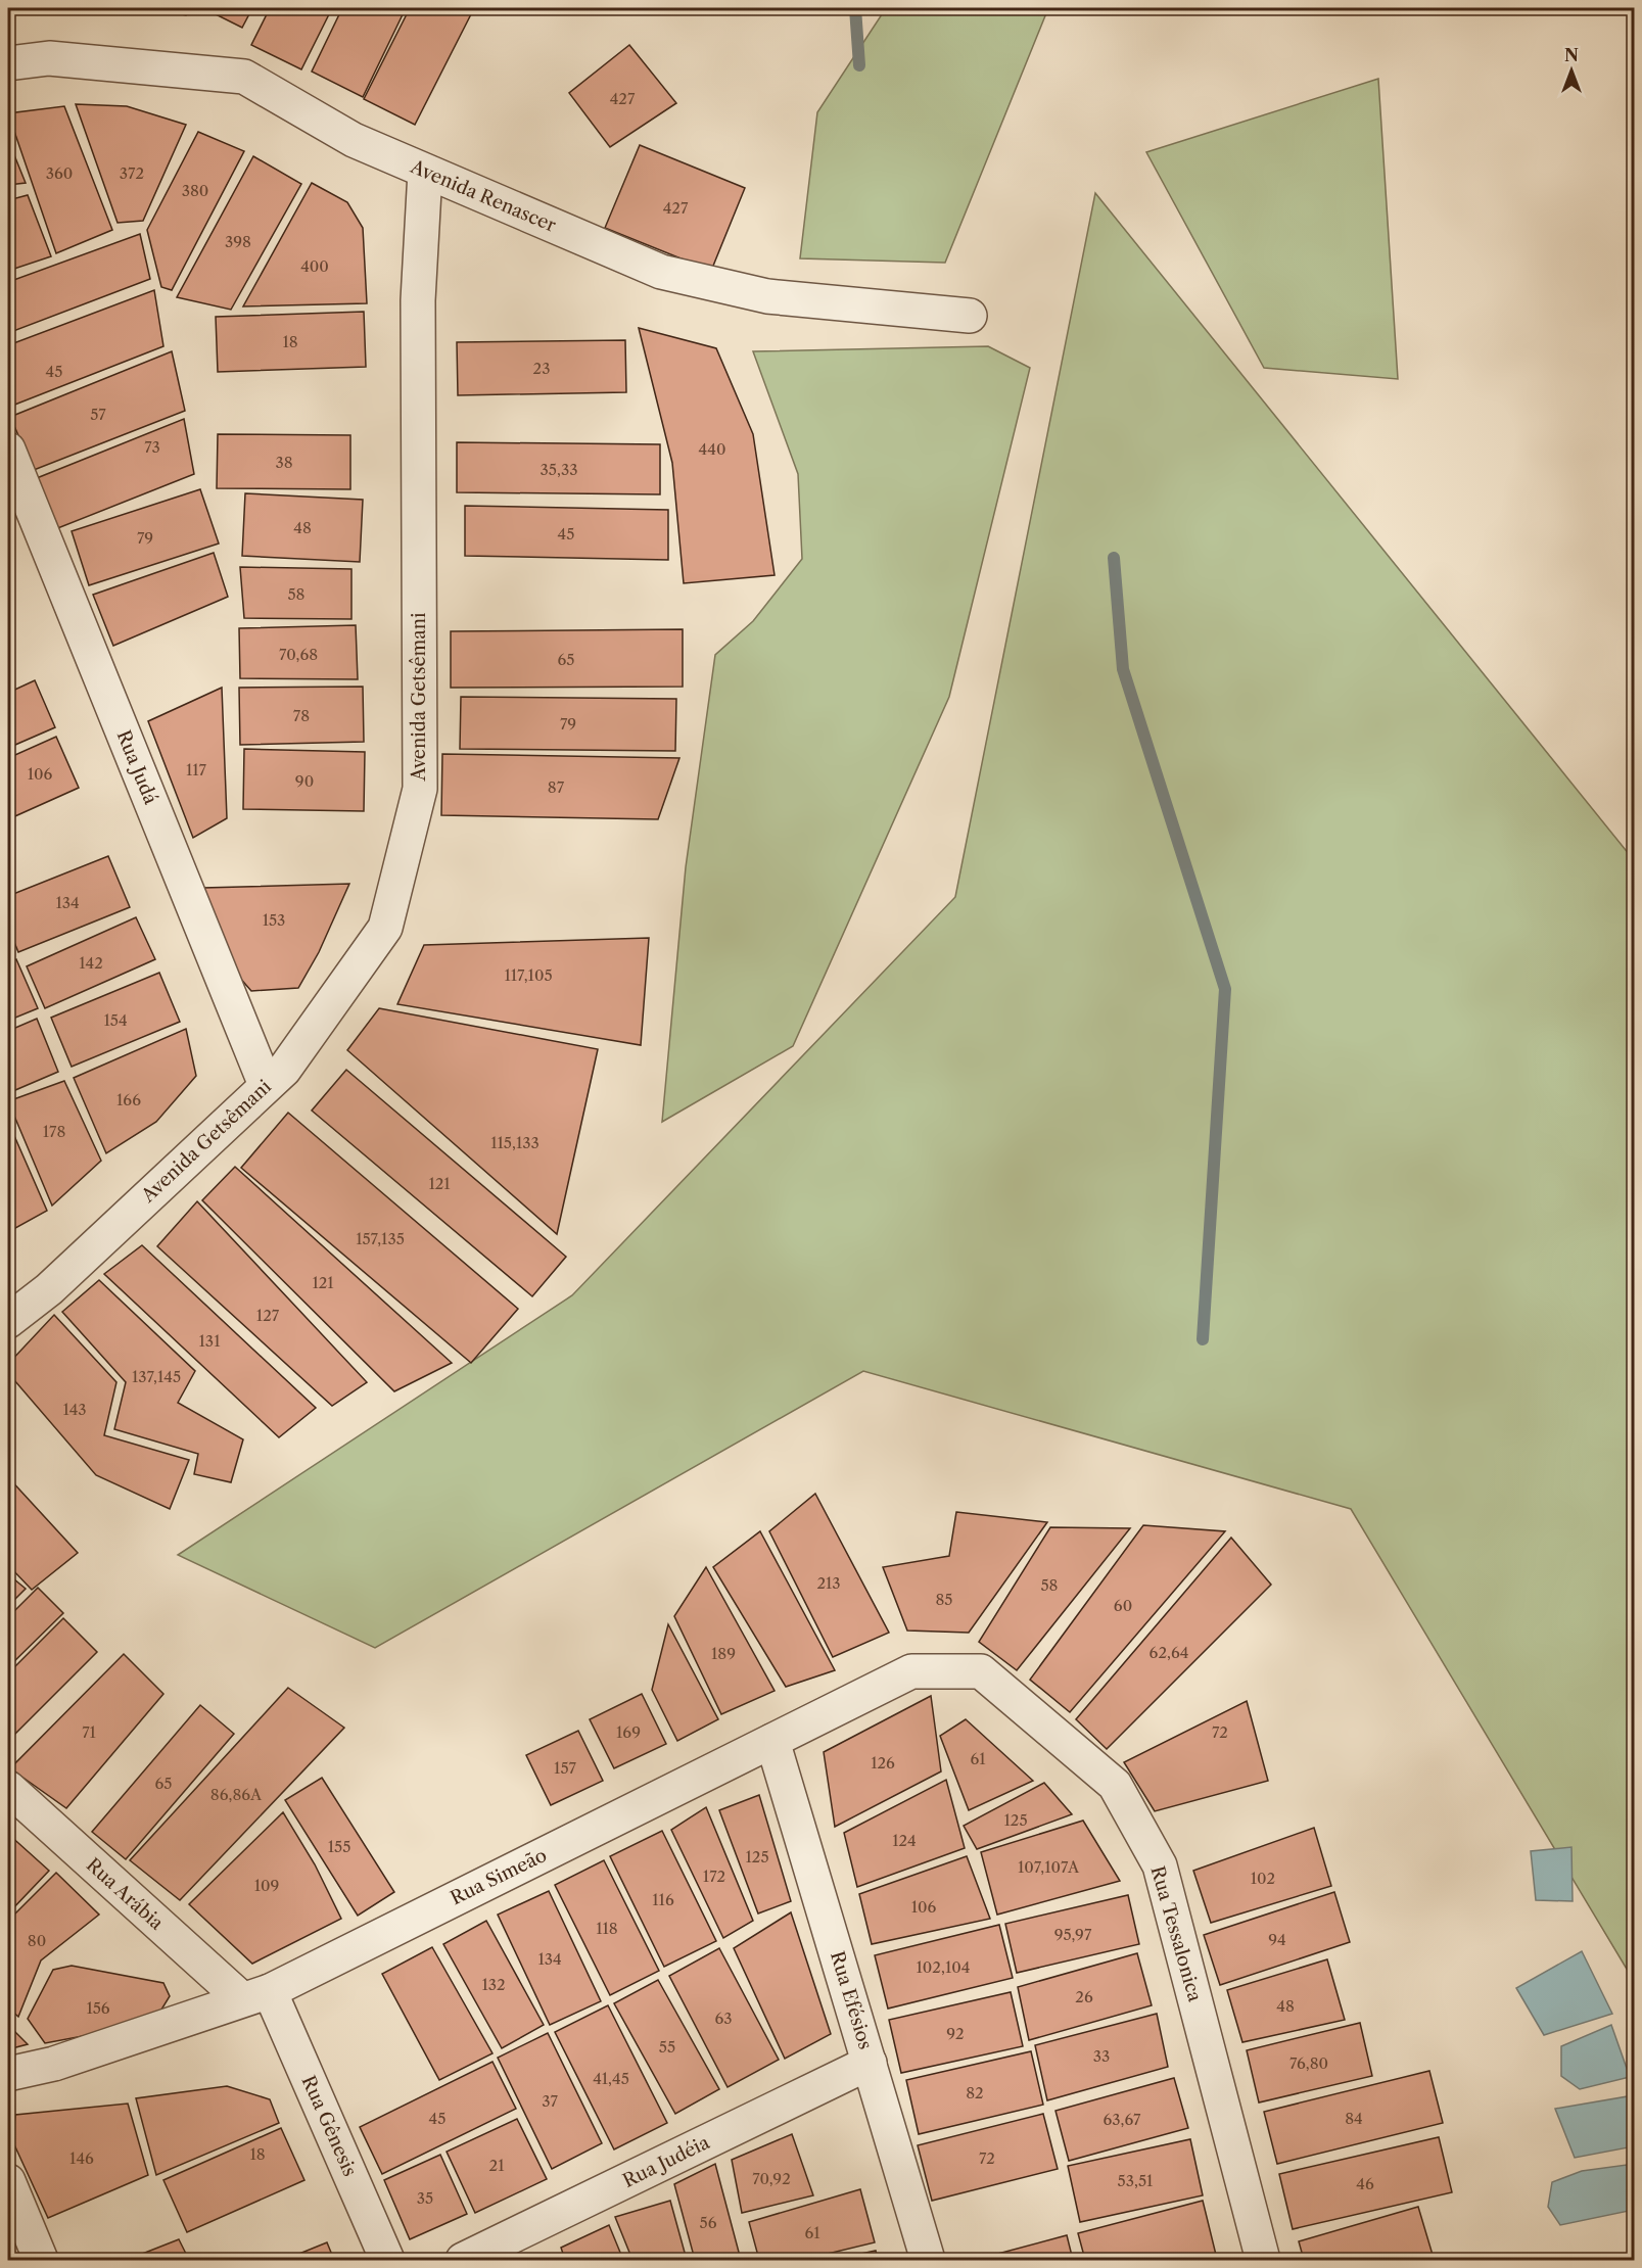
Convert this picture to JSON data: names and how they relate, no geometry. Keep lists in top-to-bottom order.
{
  "streets": {
    "street": [
      "Avenida Renascer",
      "Avenida Getsêmani",
      "Rua Judá",
      "Rua Simeão",
      "Rua Arábia",
      "Rua Tessalonica",
      "Rua Efésios",
      "Rua Gênesis",
      "Rua Judéia"
    ]
  },
  "crossings": [
    ["Avenida Renascer", "Avenida Getsêmani"],
    ["Avenida Getsêmani", "Rua Judá"],
    ["Rua Simeão", "Rua Arábia"],
    ["Rua Simeão", "Rua Tessalonica"],
    ["Rua Simeão", "Rua Efésios"],
    ["Rua Simeão", "Rua Gênesis"],
    ["Rua Arábia", "Rua Gênesis"],
    ["Rua Efésios", "Rua Judéia"]
  ],
  "house_numbers": [
    "427",
    "360",
    "372",
    "380",
    "427",
    "398",
    "400",
    "18",
    "23",
    "45",
    "57",
    "73",
    "440",
    "38",
    "35,33",
    "48",
    "45",
    "79",
    "58",
    "70,68",
    "65",
    "78",
    "79",
    "117",
    "106",
    "90",
    "87",
    "134",
    "153",
    "142",
    "117,105",
    "154",
    "166",
    "178",
    "115,133",
    "121",
    "157,135",
    "121",
    "127",
    "131",
    "137,145",
    "143",
    "213",
    "58",
    "85",
    "60",
    "62,64",
    "189",
    "71",
    "169",
    "72",
    "61",
    "126",
    "157",
    "65",
    "86,86A",
    "125",
    "124",
    "155",
    "125",
    "107,107A",
    "172",
    "102",
    "109",
    "116",
    "106",
    "118",
    "95,97",
    "94",
    "80",
    "134",
    "102,104",
    "132",
    "26",
    "48",
    "156",
    "63",
    "92",
    "55",
    "33",
    "76,80",
    "41,45",
    "82",
    "37",
    "45",
    "84",
    "63,67",
    "18",
    "146",
    "72",
    "21",
    "70,92",
    "53,51",
    "46",
    "35",
    "56",
    "61"
  ],
  "north": "top"
}
